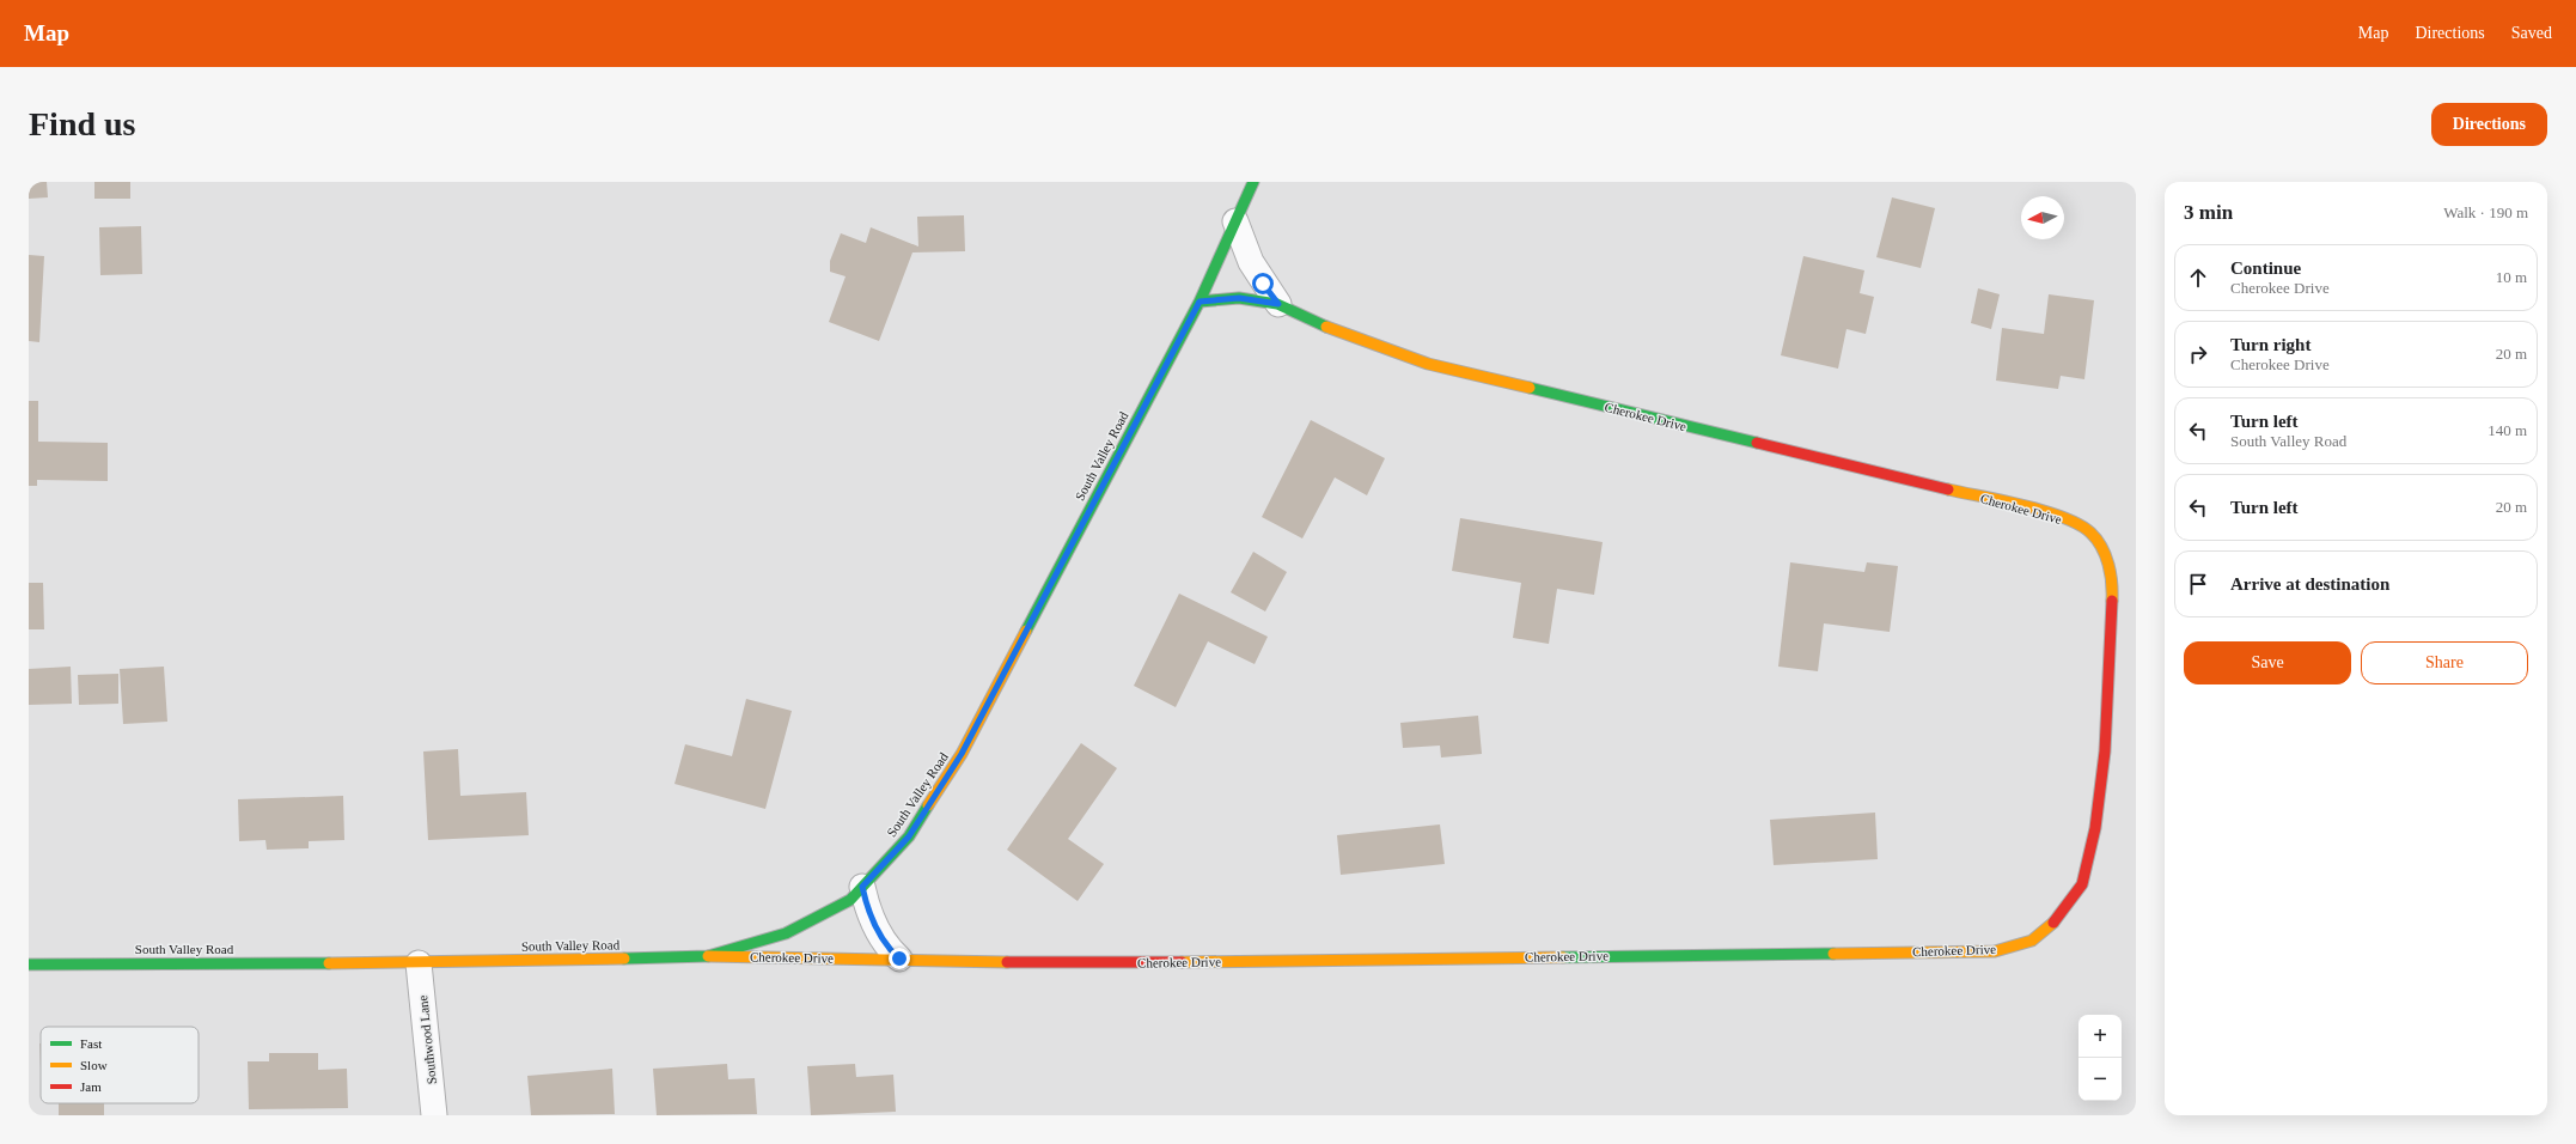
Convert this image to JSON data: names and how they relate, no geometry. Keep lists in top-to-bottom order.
{
  "streets": {
    "street": ["Cherokee Drive", "South Valley Road", "Southwood Lane"]
  },
  "crossings": [
    ["Cherokee Drive", "South Valley Road"],
    ["South Valley Road", "Southwood Lane"]
  ],
  "legend": ["Fast", "Slow", "Jam"],
  "north": "left",
  "page": {
    "header": "Map",
    "nav": ["Map", "Directions", "Saved"],
    "buttons": [
      "Directions",
      ["Save", "Share"]
    ],
    "title": "Find us",
    "heading": ["3 min", "Walk · 190 m"],
    "list": [
      ["Continue", "Cherokee Drive", "10 m"],
      ["Turn right", "Cherokee Drive", "20 m"],
      ["Turn left", "South Valley Road", "140 m"],
      ["Turn left", "20 m"],
      "Arrive at destination"
    ],
    "map_buttons": ["+", "−"]
  }
}
